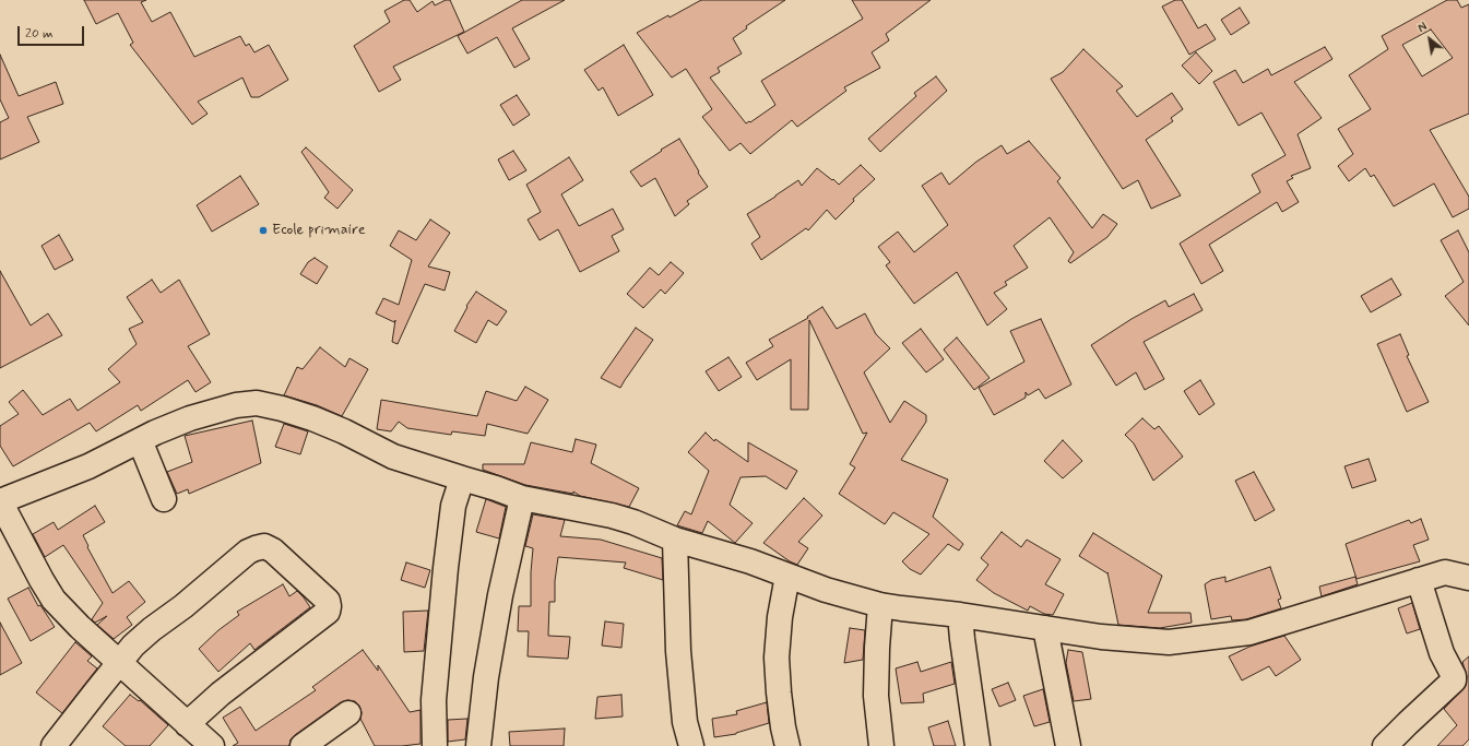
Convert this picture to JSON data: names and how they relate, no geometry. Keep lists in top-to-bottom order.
{
  "places": ["Ecole primaire"],
  "scale_bar": "20 m",
  "north": "top left"
}
